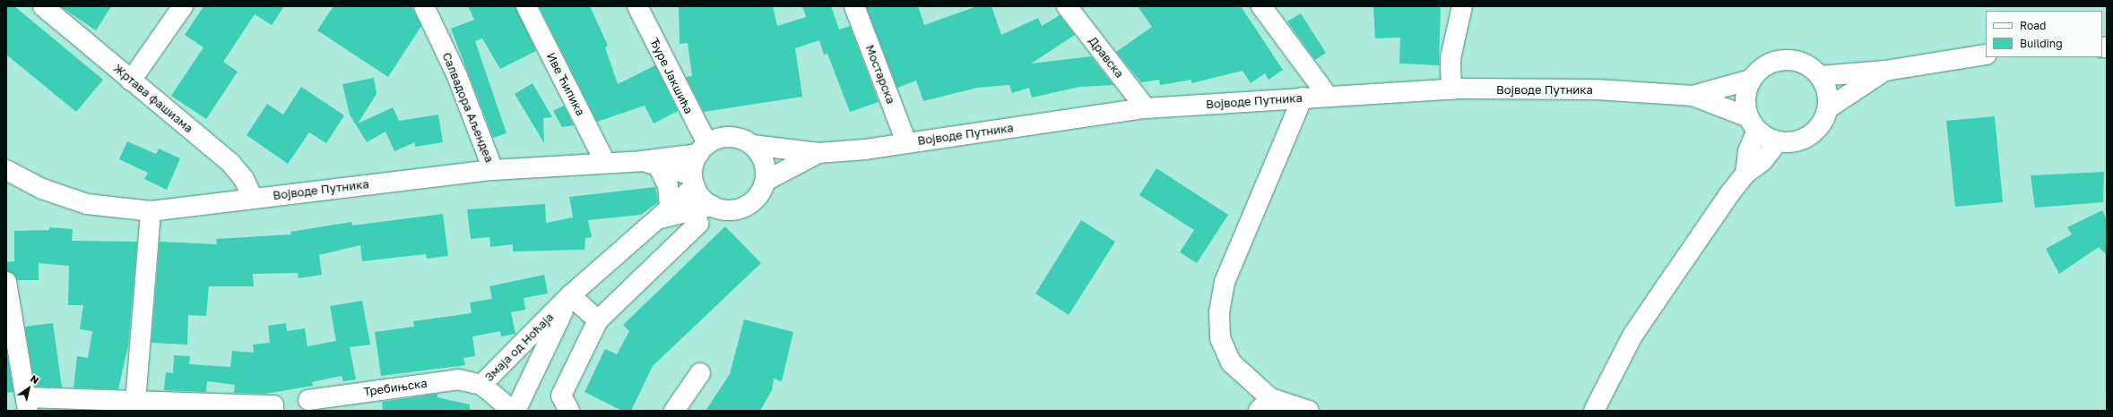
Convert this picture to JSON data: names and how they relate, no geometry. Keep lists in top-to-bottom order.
{
  "streets": {
    "street": [
      "Дравска",
      "Мостарска",
      "Ђуре Јакшића",
      "Иве Ћипика",
      "Војводе Путника",
      "Жртава фашизма",
      "Салвадора Аљендеа",
      "Змаја од Ноћаја",
      "Требињска"
    ]
  },
  "crossings": [
    ["Дравска", "Војводе Путника"],
    ["Мостарска", "Војводе Путника"],
    ["Ђуре Јакшића", "Војводе Путника"],
    ["Ђуре Јакшића", "Змаја од Ноћаја"],
    ["Иве Ћипика", "Војводе Путника"],
    ["Војводе Путника", "Жртава фашизма"],
    ["Војводе Путника", "Салвадора Аљендеа"],
    ["Војводе Путника", "Змаја од Ноћаја"],
    ["Змаја од Ноћаја", "Требињска"]
  ],
  "legend": ["Road", "Building"],
  "north": "top right"
}
